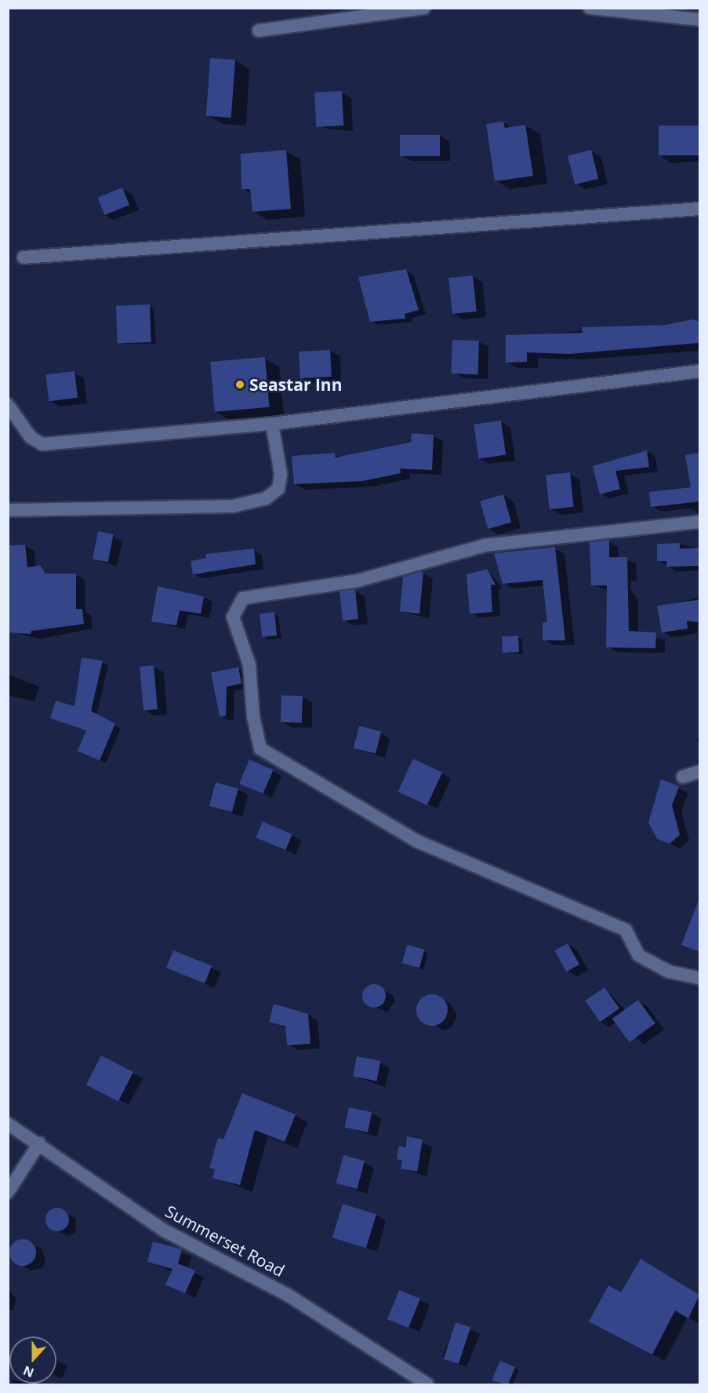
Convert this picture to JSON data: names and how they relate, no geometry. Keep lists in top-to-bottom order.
{
  "streets": {
    "street": ["Summerset Road"]
  },
  "places": ["Seastar Inn"],
  "north": "bottom"
}
